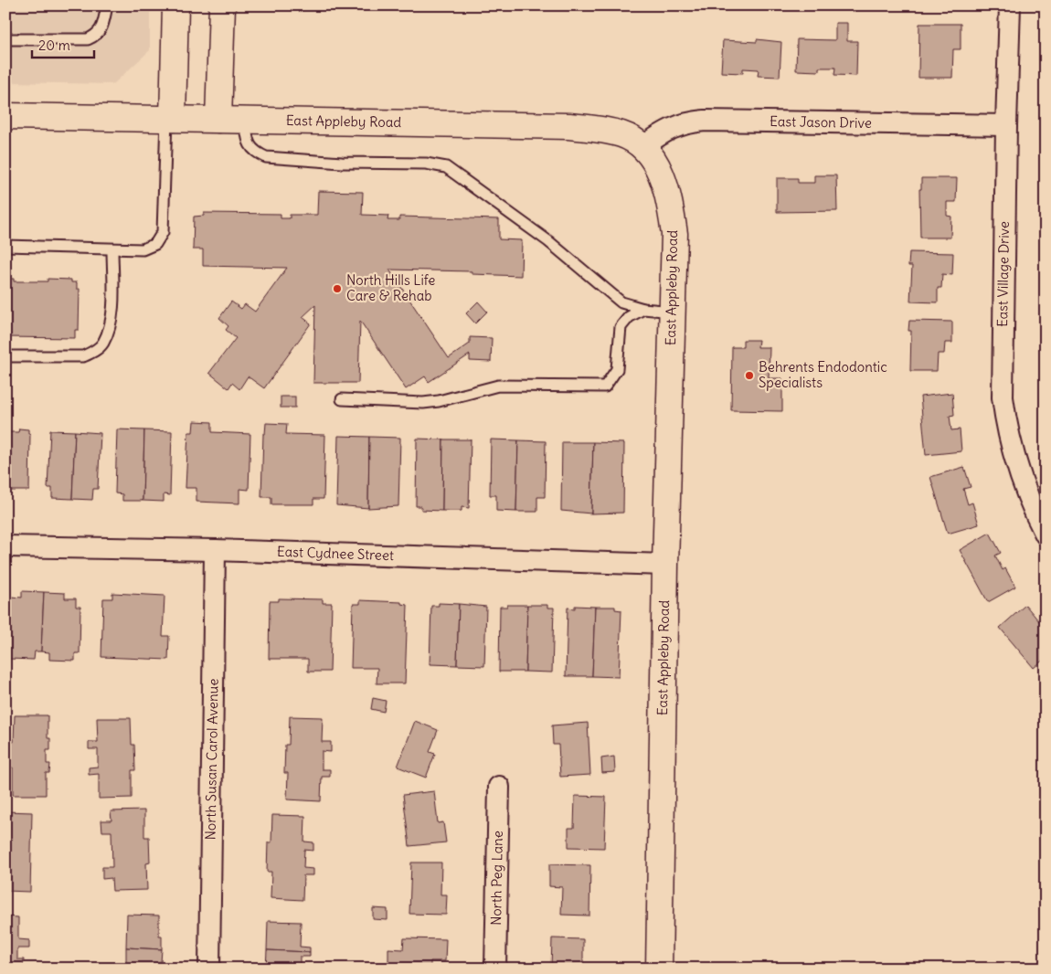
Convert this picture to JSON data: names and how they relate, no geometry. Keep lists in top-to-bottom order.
{
  "streets": {
    "street": [
      "East Appleby Road",
      "East Jason Drive",
      "East Village Drive",
      "East Cydnee Street",
      "North Susan Carol Avenue",
      "North Peg Lane"
    ]
  },
  "crossings": [
    ["East Appleby Road", "East Jason Drive"],
    ["East Appleby Road", "East Cydnee Street"],
    ["East Jason Drive", "East Village Drive"],
    ["East Cydnee Street", "North Susan Carol Avenue"]
  ],
  "places": ["North Hills Life Care & Rehab", "Behrents Endodontic Specialists"],
  "scale_bar": "20 m"
}
